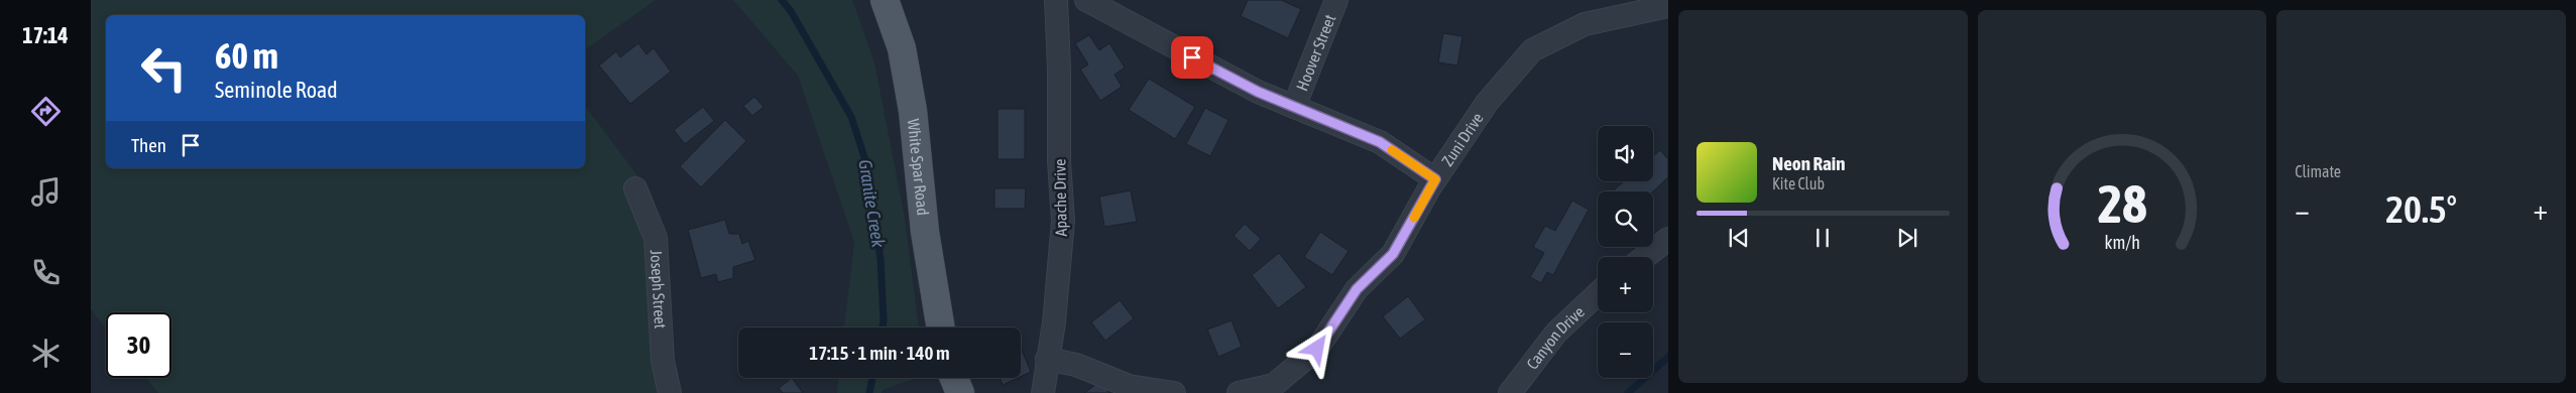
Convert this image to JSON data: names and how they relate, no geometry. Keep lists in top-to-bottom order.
{
  "streets": {
    "main road": ["White Spar Road"],
    "street": [
      "Hoover Street",
      "Zuni Drive",
      "Apache Drive",
      "Joseph Street",
      "Canyon Drive"
    ]
  },
  "water": ["Granite Creek"],
  "page": {
    "tabs": "17:14",
    "tile": "Climate",
    "turn": ["60 m", "Seminole Road"],
    "then": "Then",
    "map_buttons": ["+", "−"],
    "song": ["Neon Rain", "Kite Club"],
    "heat": ["−", "20.5°", "+"],
    "limit": "30",
    "trip": "17:15 · 1 min · 140 m",
    "gauge": ["28", "km/h"]
  }
}
